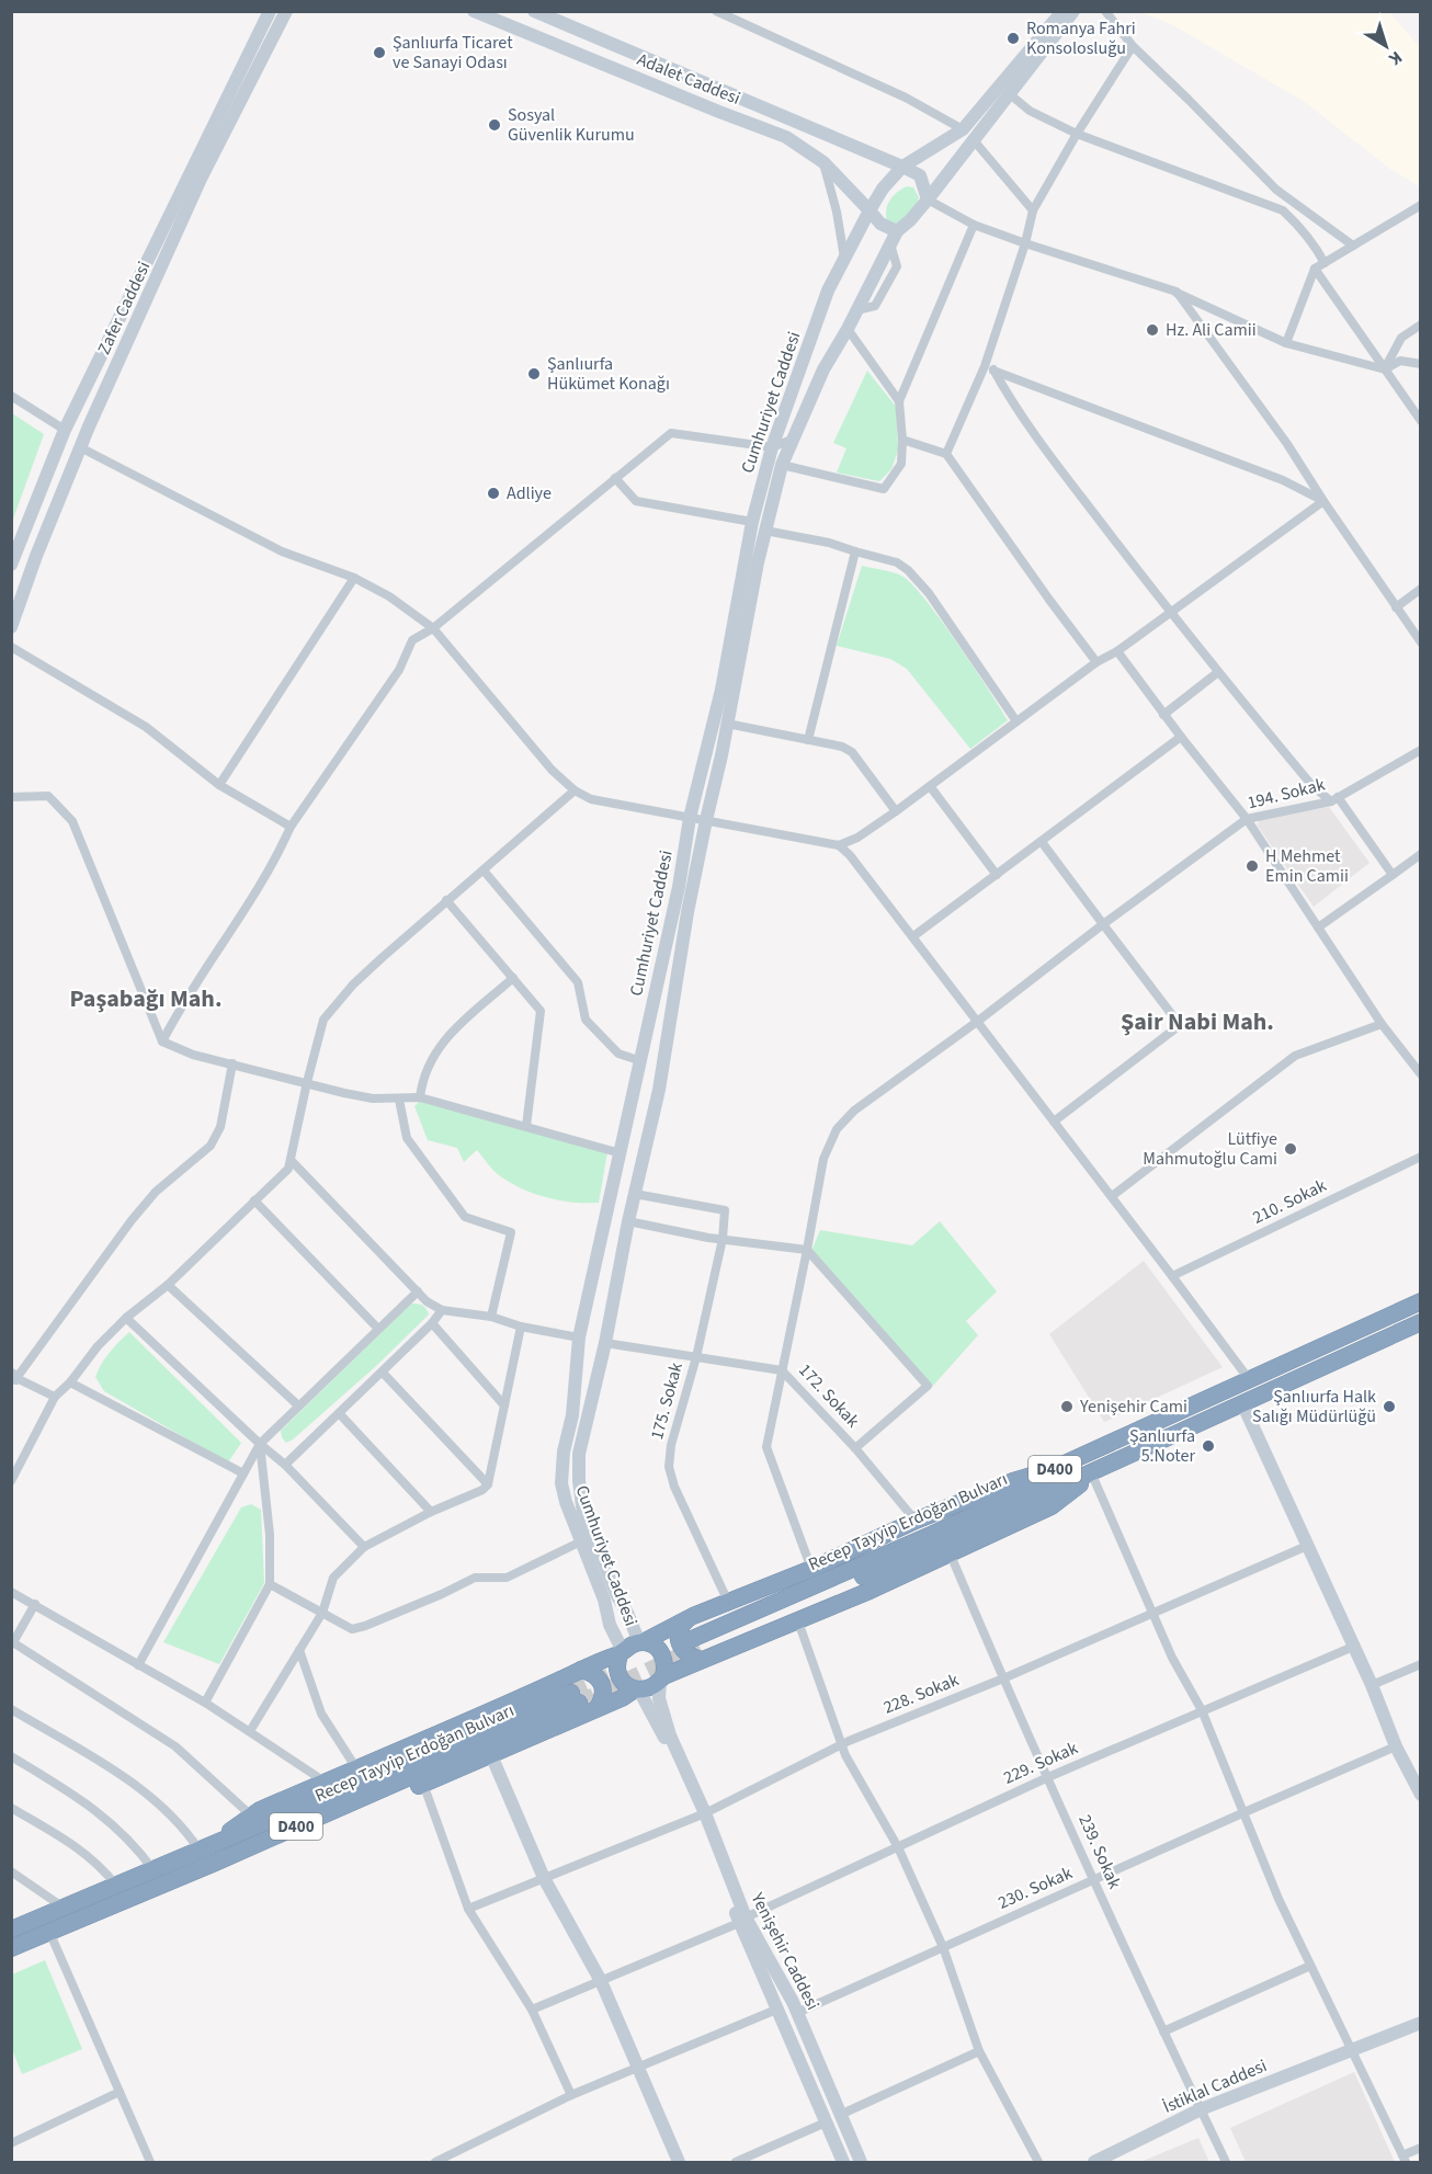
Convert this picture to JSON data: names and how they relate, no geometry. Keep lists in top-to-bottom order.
{
  "streets": {
    "highway": ["D400", "Recep Tayyip Erdoğan Bulvarı"],
    "main road": [
      "Adalet Caddesi",
      "Zafer Caddesi",
      "Cumhuriyet Caddesi",
      "Yenişehir Caddesi",
      "İstiklal Caddesi"
    ],
    "street": [
      "194. Sokak",
      "210. Sokak",
      "172. Sokak",
      "175. Sokak",
      "228. Sokak",
      "229. Sokak",
      "239. Sokak",
      "230. Sokak"
    ]
  },
  "crossings": [
    ["Adalet Caddesi", "Cumhuriyet Caddesi"],
    ["Cumhuriyet Caddesi", "172. Sokak"],
    ["Cumhuriyet Caddesi", "175. Sokak"],
    ["Cumhuriyet Caddesi", "Yenişehir Caddesi"],
    ["194. Sokak", "172. Sokak"],
    ["172. Sokak", "175. Sokak"],
    ["228. Sokak", "239. Sokak"],
    ["228. Sokak", "Yenişehir Caddesi"],
    ["229. Sokak", "239. Sokak"],
    ["229. Sokak", "Yenişehir Caddesi"],
    ["239. Sokak", "230. Sokak"],
    ["239. Sokak", "İstiklal Caddesi"],
    ["230. Sokak", "Yenişehir Caddesi"]
  ],
  "districts": ["Paşabağı Mah.", "Şair Nabi Mah."],
  "places": [
    "Romanya Fahri Konsolosluğu",
    "Şanlıurfa Ticaret ve Sanayi Odası",
    "Sosyal Güvenlik Kurumu",
    "Hz. Ali Camii",
    "Şanlıurfa Hükümet Konağı",
    "Adliye",
    "H Mehmet Emin Camii",
    "Lütfiye Mahmutoğlu Cami",
    "Yenişehir Cami",
    "Şanlıurfa Halk Salığı Müdürlüğü",
    "Şanlıurfa 5.Noter"
  ],
  "north": "bottom right"
}
